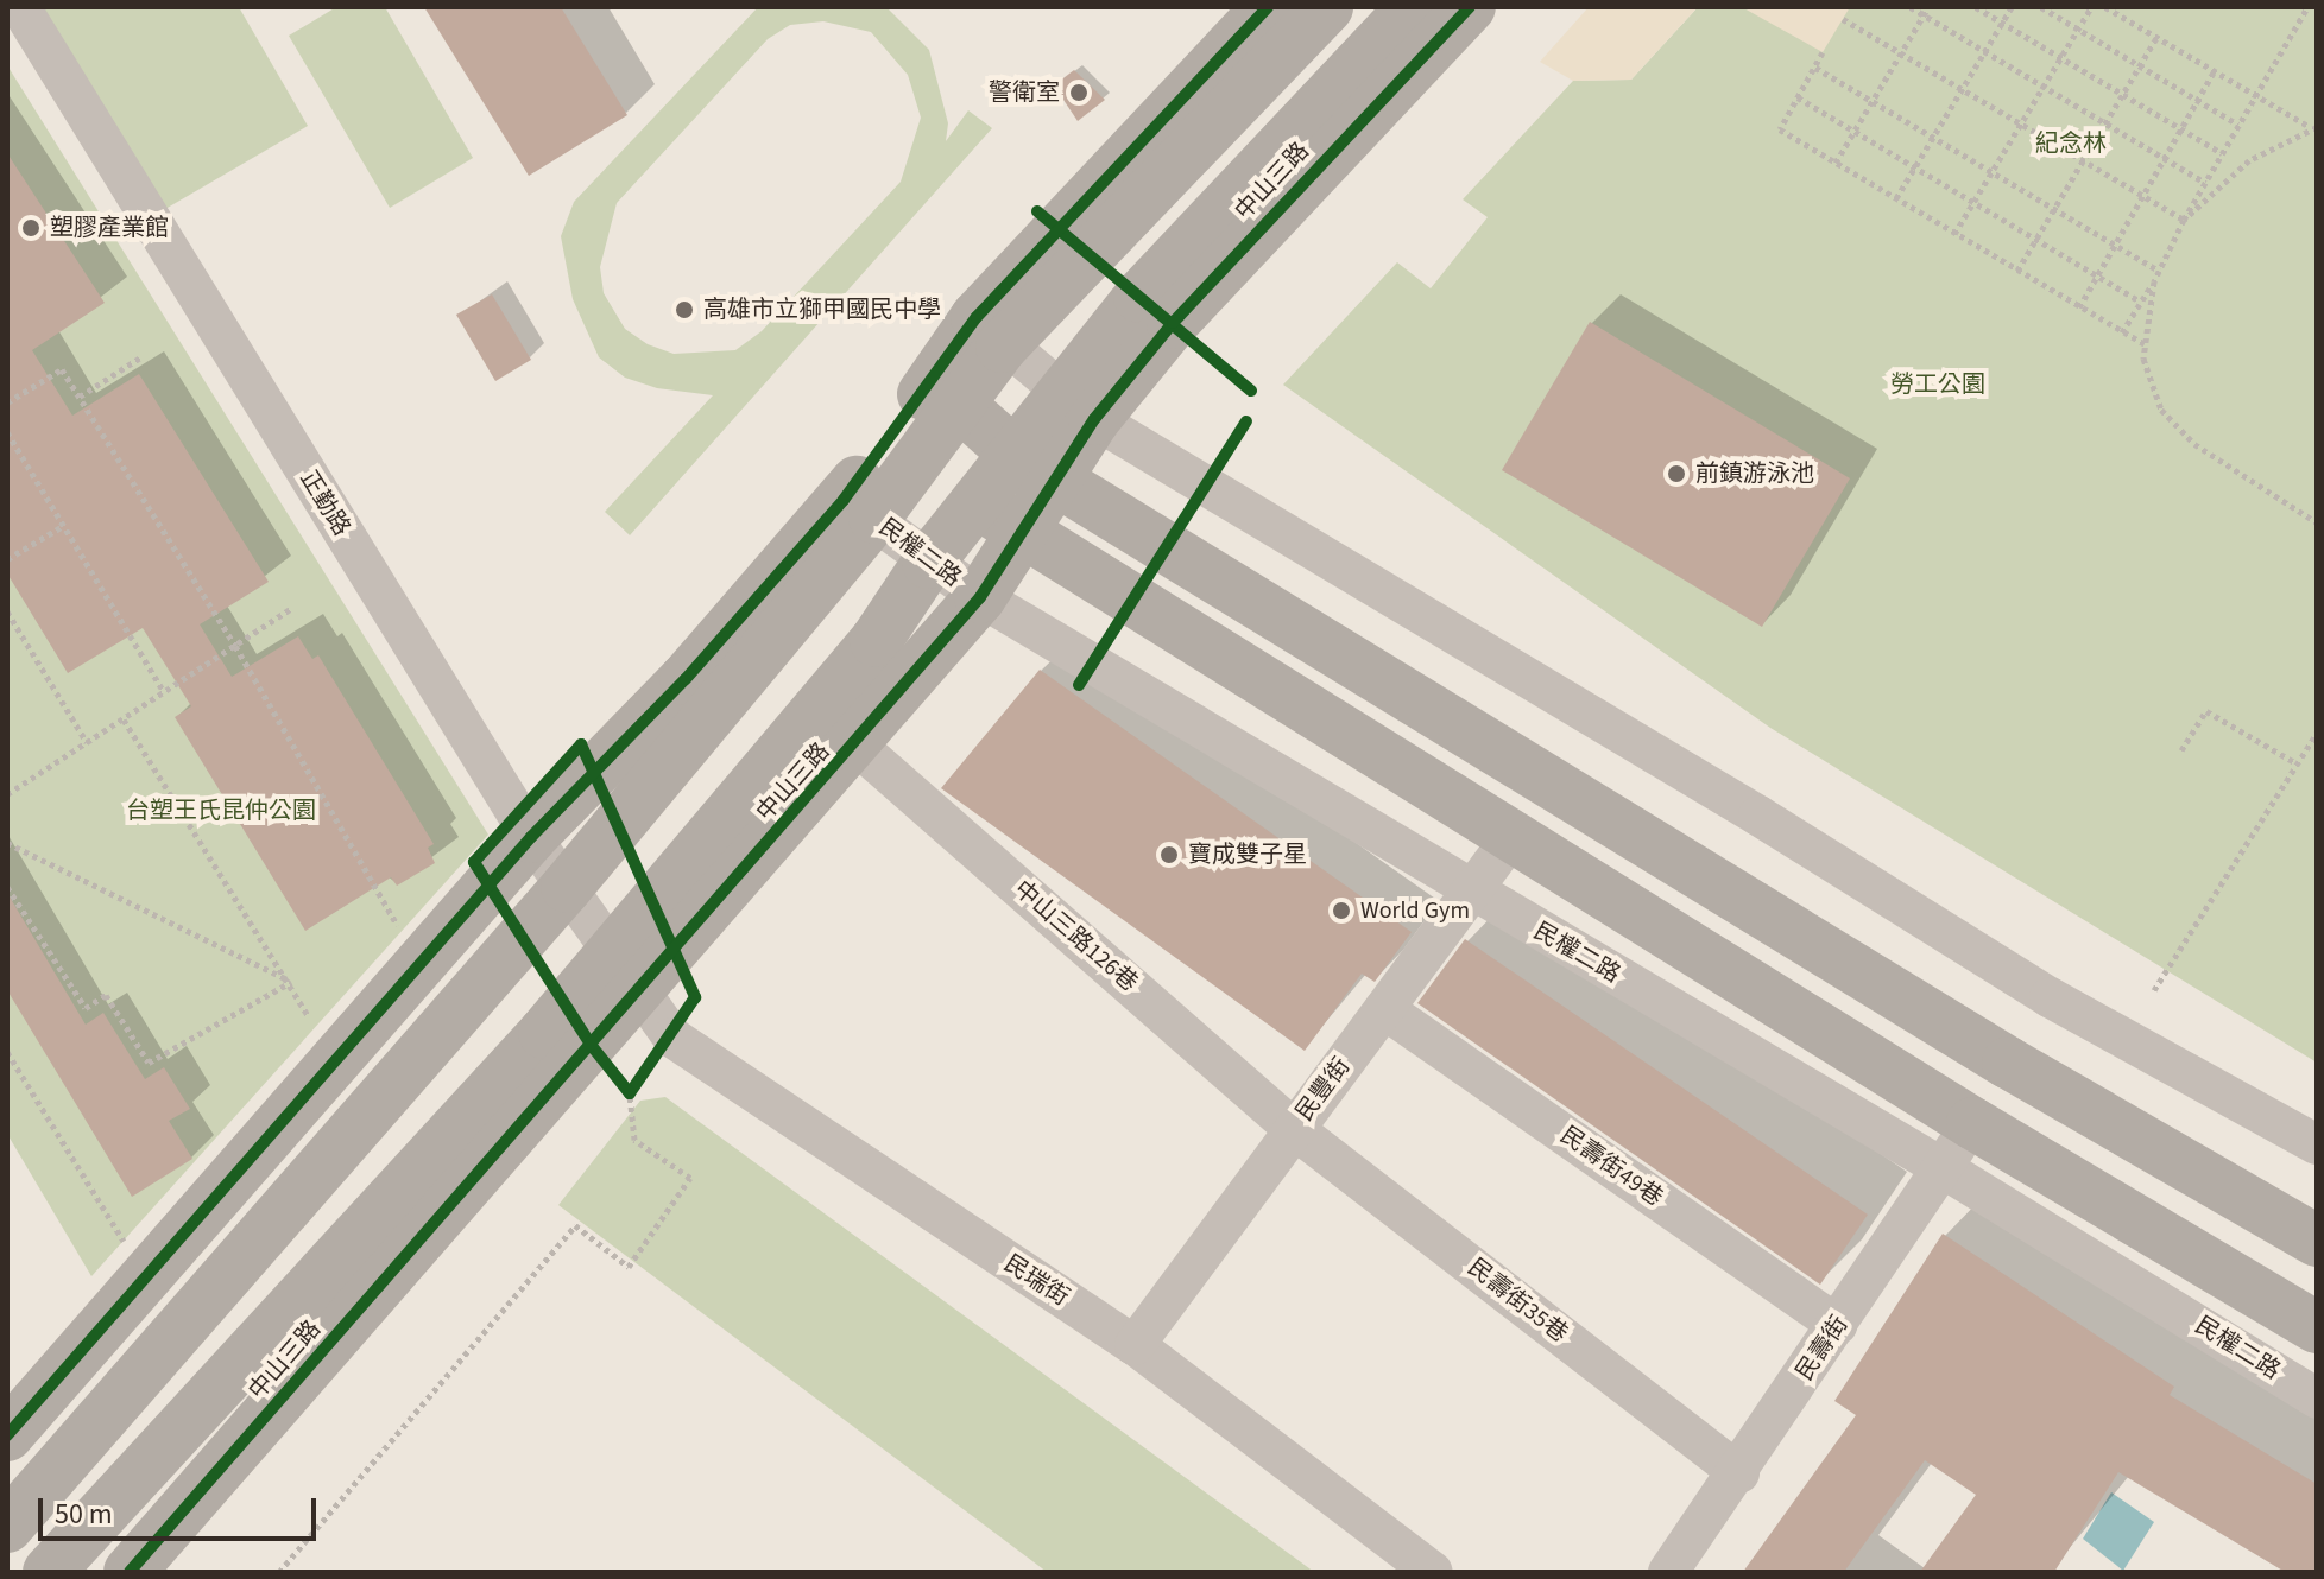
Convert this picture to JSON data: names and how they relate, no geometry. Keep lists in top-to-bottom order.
{
  "streets": {
    "main road": ["中山三路"],
    "street": [
      "正勤路",
      "民權二路",
      "中山三路126巷",
      "民豐街",
      "民壽街49巷",
      "民瑞街",
      "民壽街35巷",
      "民壽街"
    ]
  },
  "crossings": [
    ["中山三路", "正勤路"],
    ["中山三路", "民權二路"],
    ["中山三路", "中山三路126巷"],
    ["中山三路", "民瑞街"],
    ["正勤路", "民瑞街"],
    ["民權二路", "民豐街"],
    ["民權二路", "民壽街"],
    ["中山三路126巷", "民豐街"],
    ["中山三路126巷", "民壽街35巷"],
    ["民豐街", "民壽街49巷"],
    ["民豐街", "民瑞街"],
    ["民豐街", "民壽街35巷"],
    ["民壽街49巷", "民壽街"],
    ["民壽街35巷", "民壽街"]
  ],
  "parks": ["紀念林", "勞工公園", "台塑王氏昆仲公園"],
  "places": [
    "警衛室",
    "塑膠產業館",
    "高雄市立獅甲國民中學",
    "前鎮游泳池",
    "寶成雙子星",
    "World Gym"
  ],
  "scale_bar": "50 m"
}
